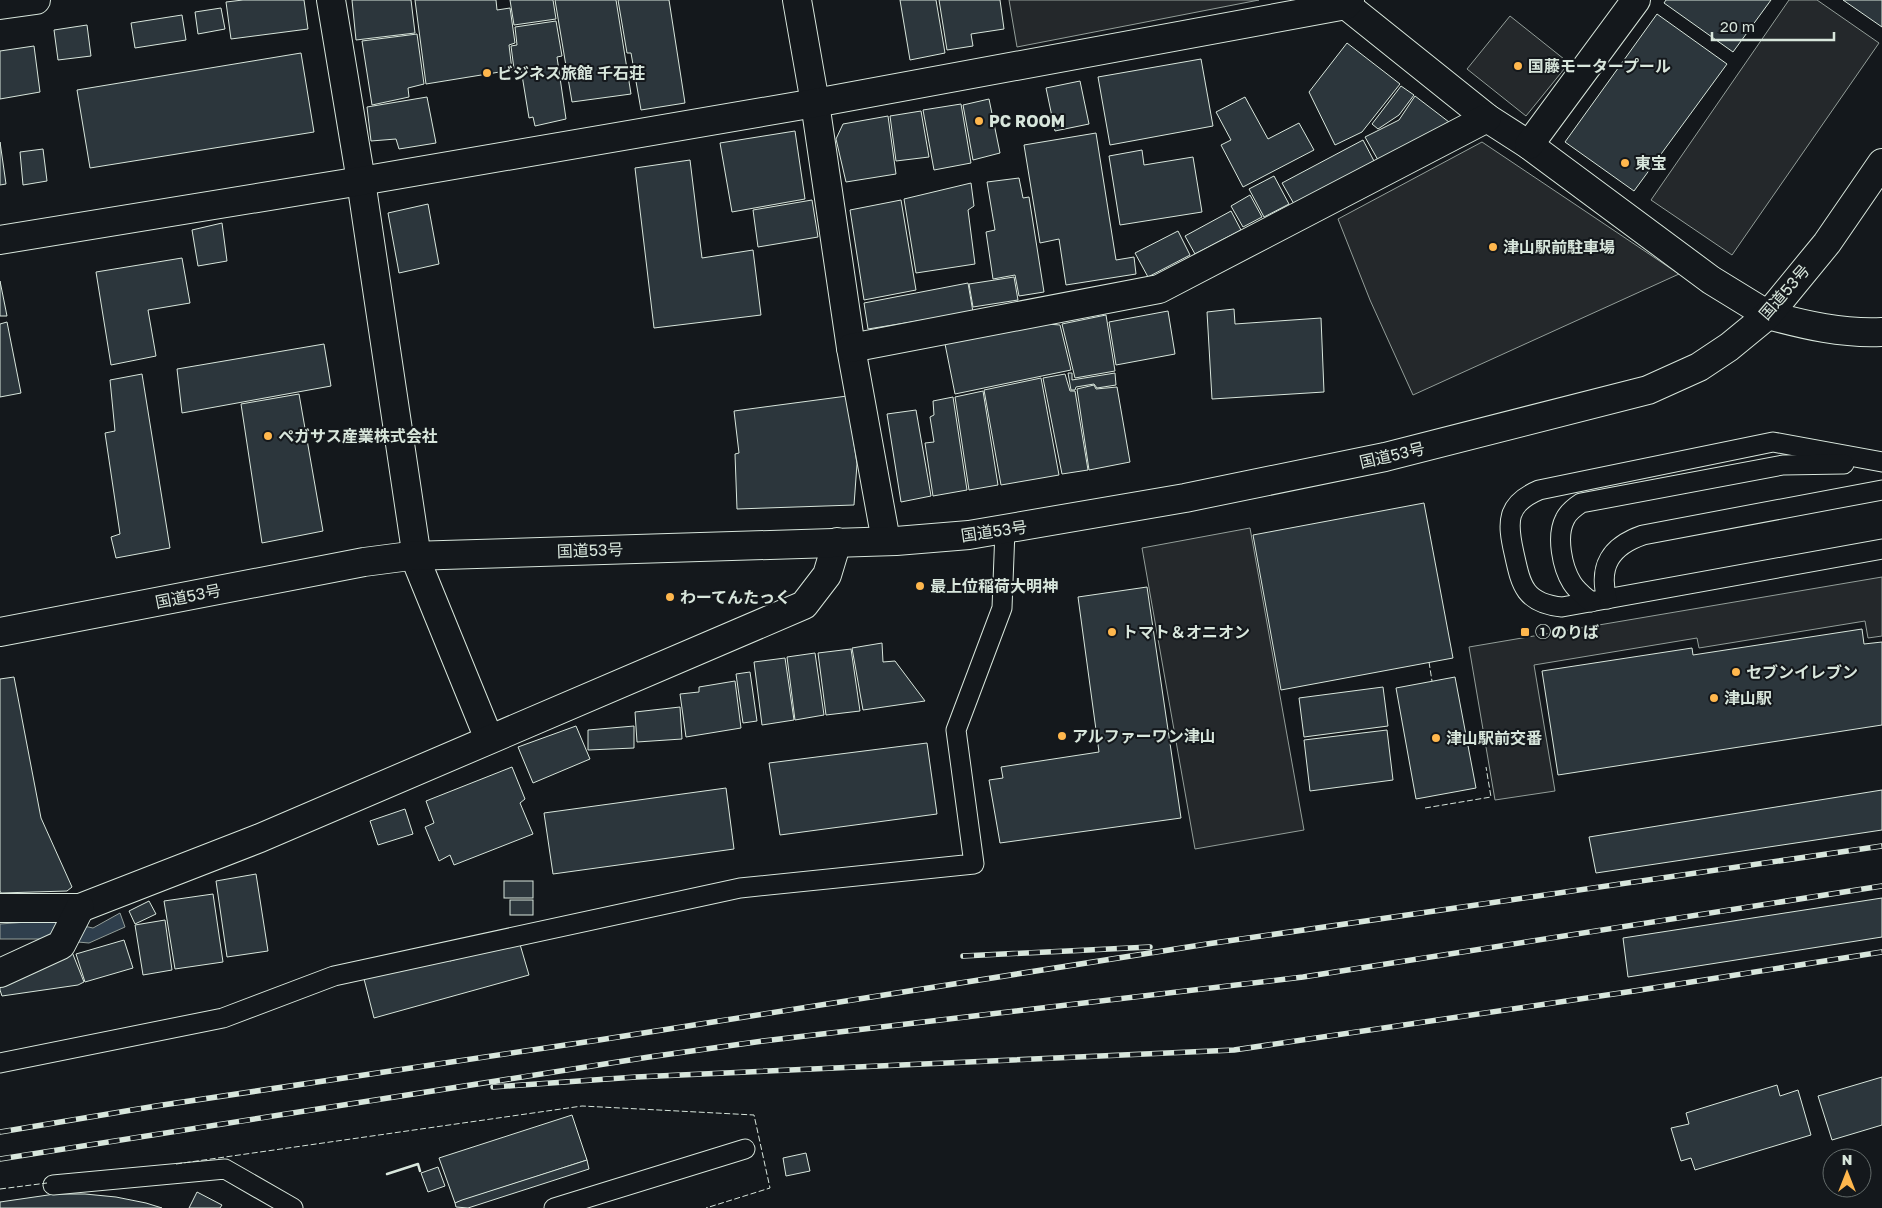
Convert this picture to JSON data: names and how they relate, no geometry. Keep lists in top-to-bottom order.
{
  "streets": {
    "main road": ["国道53号"]
  },
  "places": {
    "other": [
      "国藤モータープール",
      "ビジネス旅館 千石荘",
      "PC ROOM",
      "東宝",
      "津山駅前駐車場",
      "ペガサス産業株式会社",
      "最上位稲荷大明神",
      "わーてんたっく",
      "トマト＆オニオン",
      "セブンイレブン",
      "津山駅",
      "アルファーワン津山",
      "津山駅前交番"
    ],
    "transit": ["①のりば"]
  },
  "scale_bar": "20 m",
  "north": "top"
}
